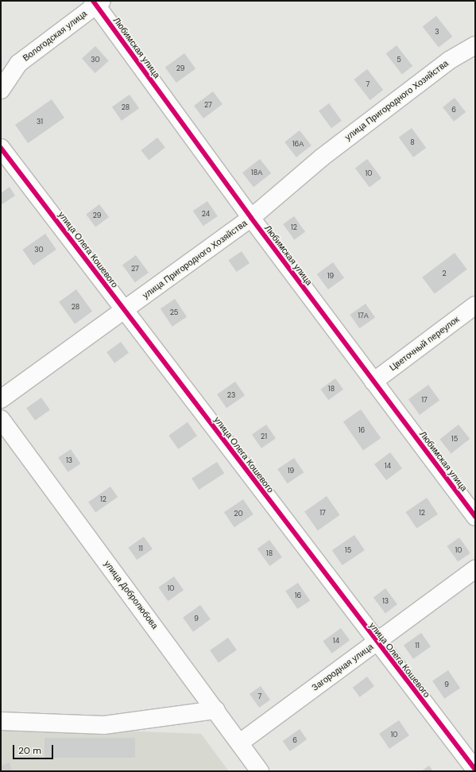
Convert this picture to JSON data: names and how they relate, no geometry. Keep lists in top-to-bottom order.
{
  "streets": {
    "street": [
      "Вологодская улица",
      "Любимская улица",
      "улица Пригородного Хозяйства",
      "улица Олега Кошевого",
      "Цветочный переулок",
      "улица Добролюбова",
      "Загородная улица"
    ]
  },
  "crossings": [
    ["Вологодская улица", "Любимская улица"],
    ["Любимская улица", "улица Пригородного Хозяйства"],
    ["Любимская улица", "Цветочный переулок"],
    ["улица Пригородного Хозяйства", "улица Олега Кошевого"],
    ["улица Олега Кошевого", "Загородная улица"],
    ["улица Добролюбова", "Загородная улица"]
  ],
  "house_numbers": [
    "3",
    "30",
    "5",
    "29",
    "7",
    "27",
    "28",
    "6",
    "31",
    "8",
    "16А",
    "18А",
    "10",
    "24",
    "29",
    "12",
    "30",
    "27",
    "2",
    "19",
    "28",
    "25",
    "17А",
    "18",
    "23",
    "17",
    "16",
    "21",
    "15",
    "13",
    "14",
    "19",
    "12",
    "17",
    "12",
    "20",
    "11",
    "15",
    "10",
    "18",
    "10",
    "16",
    "13",
    "9",
    "14",
    "11",
    "9",
    "7",
    "10",
    "6"
  ],
  "scale_bar": "20 m"
}
